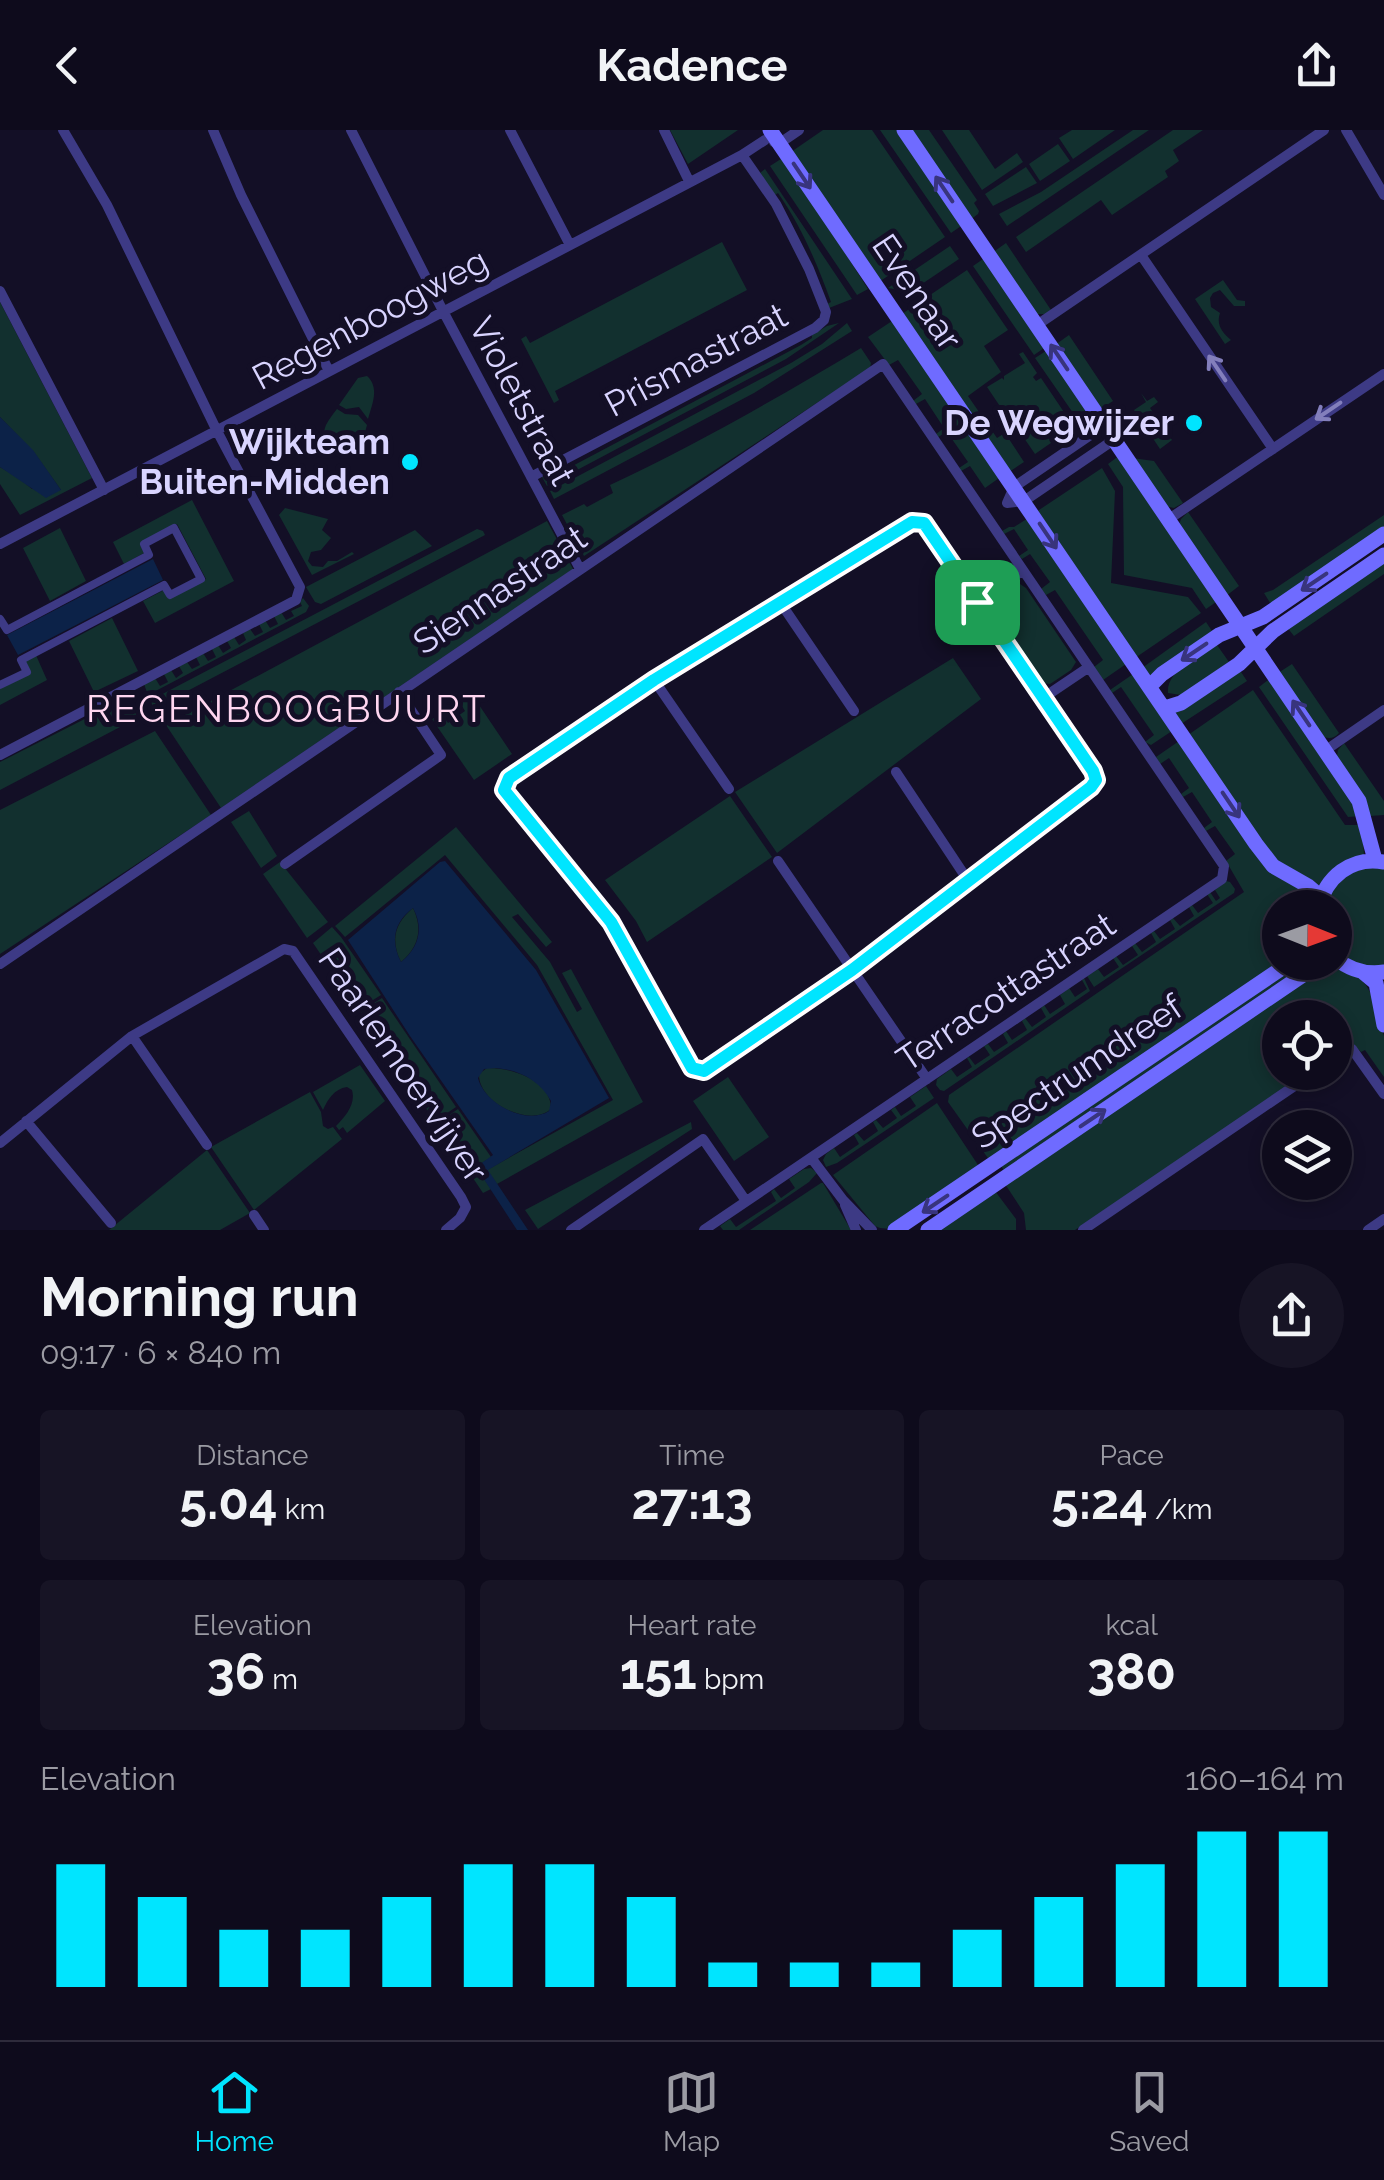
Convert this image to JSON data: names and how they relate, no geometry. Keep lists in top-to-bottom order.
{
  "streets": {
    "main road": ["Evenaar", "Spectrumdreef"],
    "street": [
      "Regenboogweg",
      "Prismastraat",
      "Violetstraat",
      "Siennastraat",
      "Terracottastraat",
      "Paarlemoervijver"
    ]
  },
  "crossings": [
    ["Evenaar", "Regenboogweg"],
    ["Regenboogweg", "Prismastraat"],
    ["Regenboogweg", "Violetstraat"],
    ["Prismastraat", "Violetstraat"],
    ["Violetstraat", "Siennastraat"]
  ],
  "districts": ["REGENBOOGBUURT"],
  "places": ["De Wegwijzer", "Wijkteam Buiten-Midden"],
  "north": "right",
  "page": {
    "header": "Kadence",
    "heading": ["Morning run", "09:17 · 6 × 840 m"],
    "stats": [
      ["Distance", "5.04 km"],
      ["Time", "27:13"],
      ["Pace", "5:24 /km"],
      ["Elevation", "36 m"],
      ["Heart rate", "151 bpm"],
      ["kcal", "380"]
    ],
    "chart": ["Elevation", "160–164 m"],
    "tabs": ["Home", "Map", "Saved"]
  }
}
